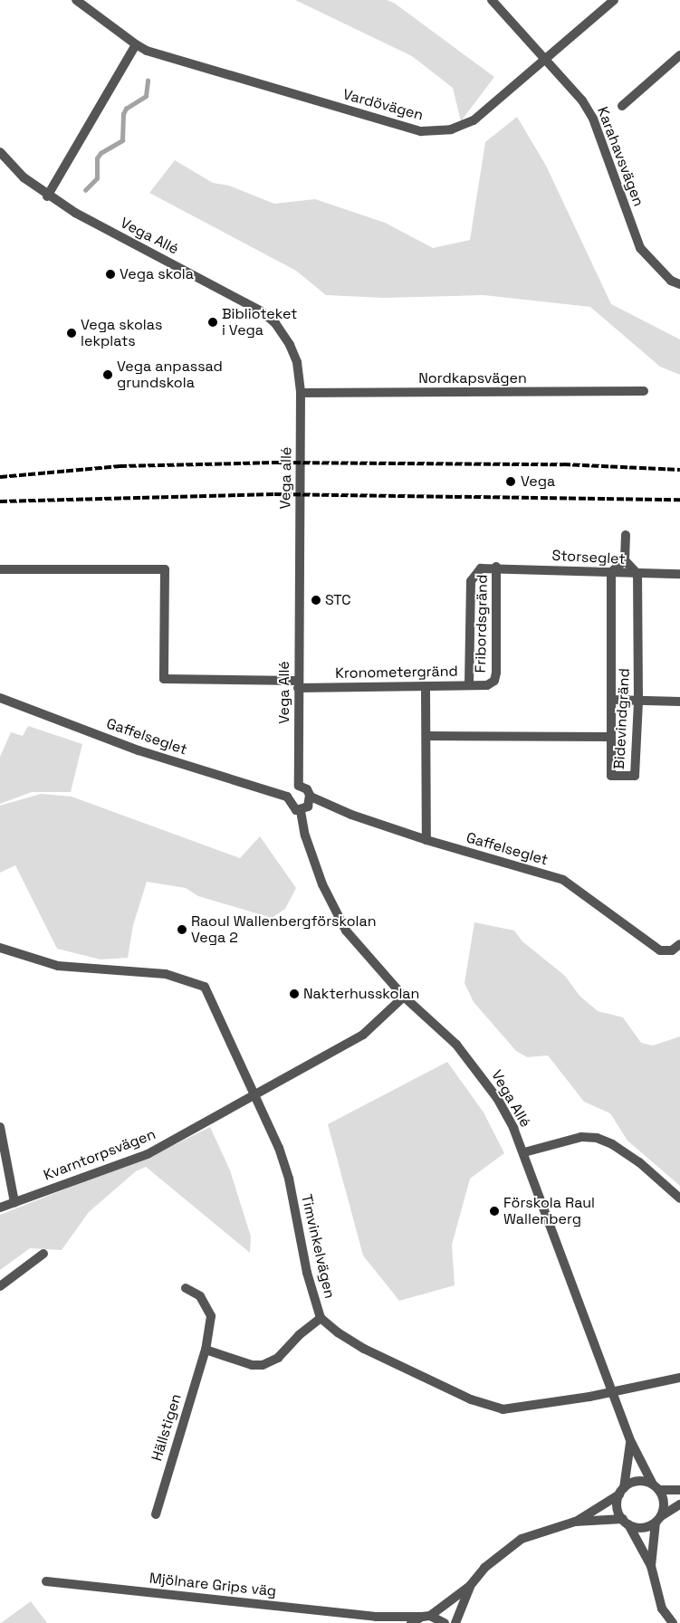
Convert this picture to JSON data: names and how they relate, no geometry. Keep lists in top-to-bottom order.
{
  "streets": {
    "street": [
      "Vardövägen",
      "Karahavsvägen",
      "Vega Allé",
      "Nordkapsvägen",
      "Vega allé",
      "Storseglet",
      "Fribordsgränd",
      "Kronometergränd",
      "Bidevindgränd",
      "Gaffelseglet",
      "Kvarntorpsvägen",
      "Timvinkelvägen",
      "Hällstigen",
      "Mjölnare Grips väg"
    ]
  },
  "crossings": [
    ["Vardövägen", "Karahavsvägen"],
    ["Vega Allé", "Nordkapsvägen"],
    ["Vega Allé", "Vega allé"],
    ["Vega Allé", "Kronometergränd"],
    ["Vega Allé", "Gaffelseglet"],
    ["Vega Allé", "Kvarntorpsvägen"],
    ["Vega Allé", "Timvinkelvägen"],
    ["Nordkapsvägen", "Vega allé"],
    ["Storseglet", "Fribordsgränd"],
    ["Storseglet", "Bidevindgränd"],
    ["Fribordsgränd", "Kronometergränd"],
    ["Kvarntorpsvägen", "Timvinkelvägen"]
  ],
  "places": [
    "Vega skola",
    "Biblioteket i Vega",
    "Vega skolas lekplats",
    "Vega anpassad grundskola",
    "Vega",
    "STC",
    "Raoul Wallenbergförskolan Vega 2",
    "Nakterhusskolan",
    "Förskola Raul Wallenberg"
  ]
}
